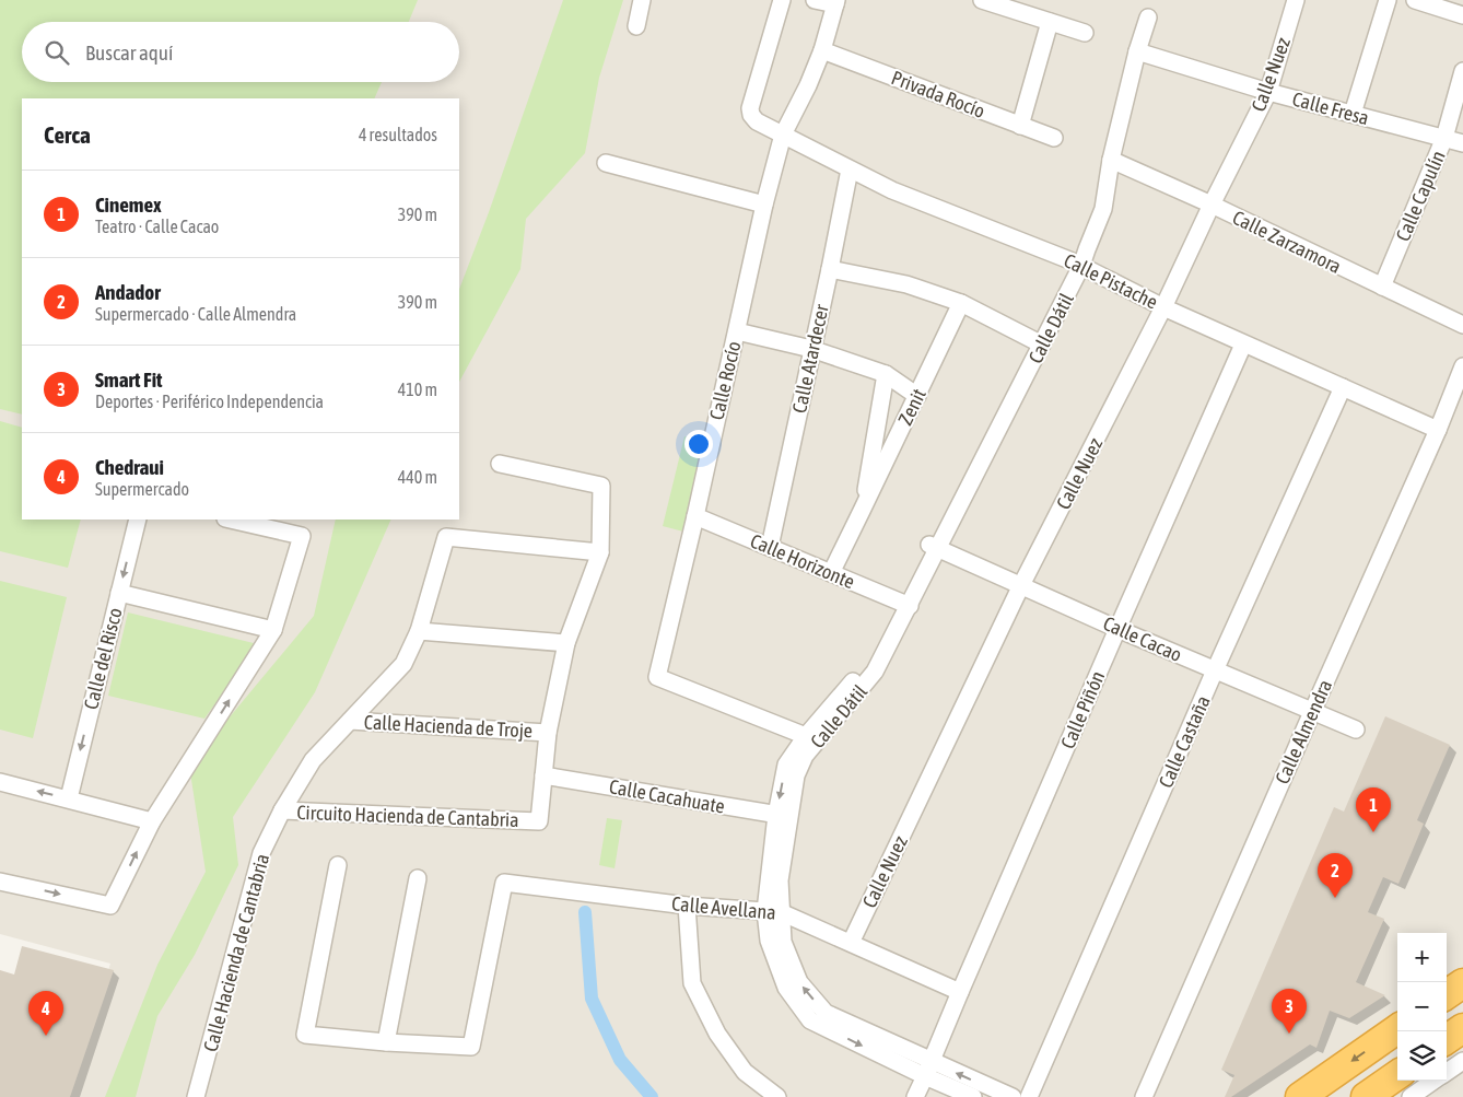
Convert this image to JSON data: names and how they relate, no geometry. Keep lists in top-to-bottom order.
{
  "streets": {
    "street": [
      "Calle Nuez",
      "Privada Rocío",
      "Calle Fresa",
      "Calle Capulín",
      "Calle Zarzamora",
      "Calle Pistache",
      "Calle Dátil",
      "Calle Atardecer",
      "Calle Rocío",
      "Zenit",
      "Calle Horizonte",
      "Calle Cacao",
      "Calle del Risco",
      "Calle Piñón",
      "Calle Hacienda de Troje",
      "Calle Almendra",
      "Calle Castaña",
      "Calle Cacahuate",
      "Circuito Hacienda de Cantabria",
      "Calle Avellana",
      "Calle Hacienda de Cantabria"
    ]
  },
  "crossings": [
    ["Calle Nuez", "Calle Fresa"],
    ["Calle Nuez", "Calle Zarzamora"],
    ["Calle Nuez", "Calle Pistache"],
    ["Calle Nuez", "Calle Cacao"],
    ["Calle Nuez", "Calle Avellana"],
    ["Privada Rocío", "Calle Rocío"],
    ["Calle Fresa", "Calle Capulín"],
    ["Calle Fresa", "Calle Dátil"],
    ["Calle Capulín", "Calle Zarzamora"],
    ["Calle Zarzamora", "Calle Dátil"],
    ["Calle Pistache", "Calle Dátil"],
    ["Calle Pistache", "Calle Atardecer"],
    ["Calle Pistache", "Calle Rocío"],
    ["Calle Pistache", "Calle Piñón"],
    ["Calle Pistache", "Calle Almendra"],
    ["Calle Pistache", "Calle Castaña"],
    ["Calle Dátil", "Calle Rocío"],
    ["Calle Dátil", "Calle Horizonte"],
    ["Calle Dátil", "Calle Cacao"],
    ["Calle Dátil", "Calle Piñón"],
    ["Calle Dátil", "Calle Cacahuate"],
    ["Calle Dátil", "Calle Avellana"],
    ["Calle Atardecer", "Calle Horizonte"],
    ["Calle Rocío", "Calle Horizonte"],
    ["Zenit", "Calle Horizonte"],
    ["Calle Cacao", "Calle Piñón"],
    ["Calle Cacao", "Calle Almendra"],
    ["Calle Cacao", "Calle Castaña"],
    ["Calle Piñón", "Calle Avellana"],
    ["Calle Hacienda de Troje", "Circuito Hacienda de Cantabria"],
    ["Calle Cacahuate", "Circuito Hacienda de Cantabria"],
    ["Circuito Hacienda de Cantabria", "Calle Hacienda de Cantabria"]
  ],
  "page": {
    "search": "Buscar aquí",
    "heading": ["Cerca", "4 resultados"],
    "list": [
      {
        "mark": "1",
        "name": "Cinemex",
        "note": "Teatro · Calle Cacao",
        "value": "390 m"
      },
      {
        "mark": "2",
        "name": "Andador",
        "note": "Supermercado · Calle Almendra",
        "value": "390 m"
      },
      {
        "mark": "3",
        "name": "Smart Fit",
        "note": "Deportes · Periférico Independencia",
        "value": "410 m"
      },
      {
        "mark": "4",
        "name": "Chedraui",
        "note": "Supermercado",
        "value": "440 m"
      }
    ],
    "pins": [
      "1",
      "2",
      "3",
      "4"
    ],
    "map_buttons": ["+", "−"]
  }
}
